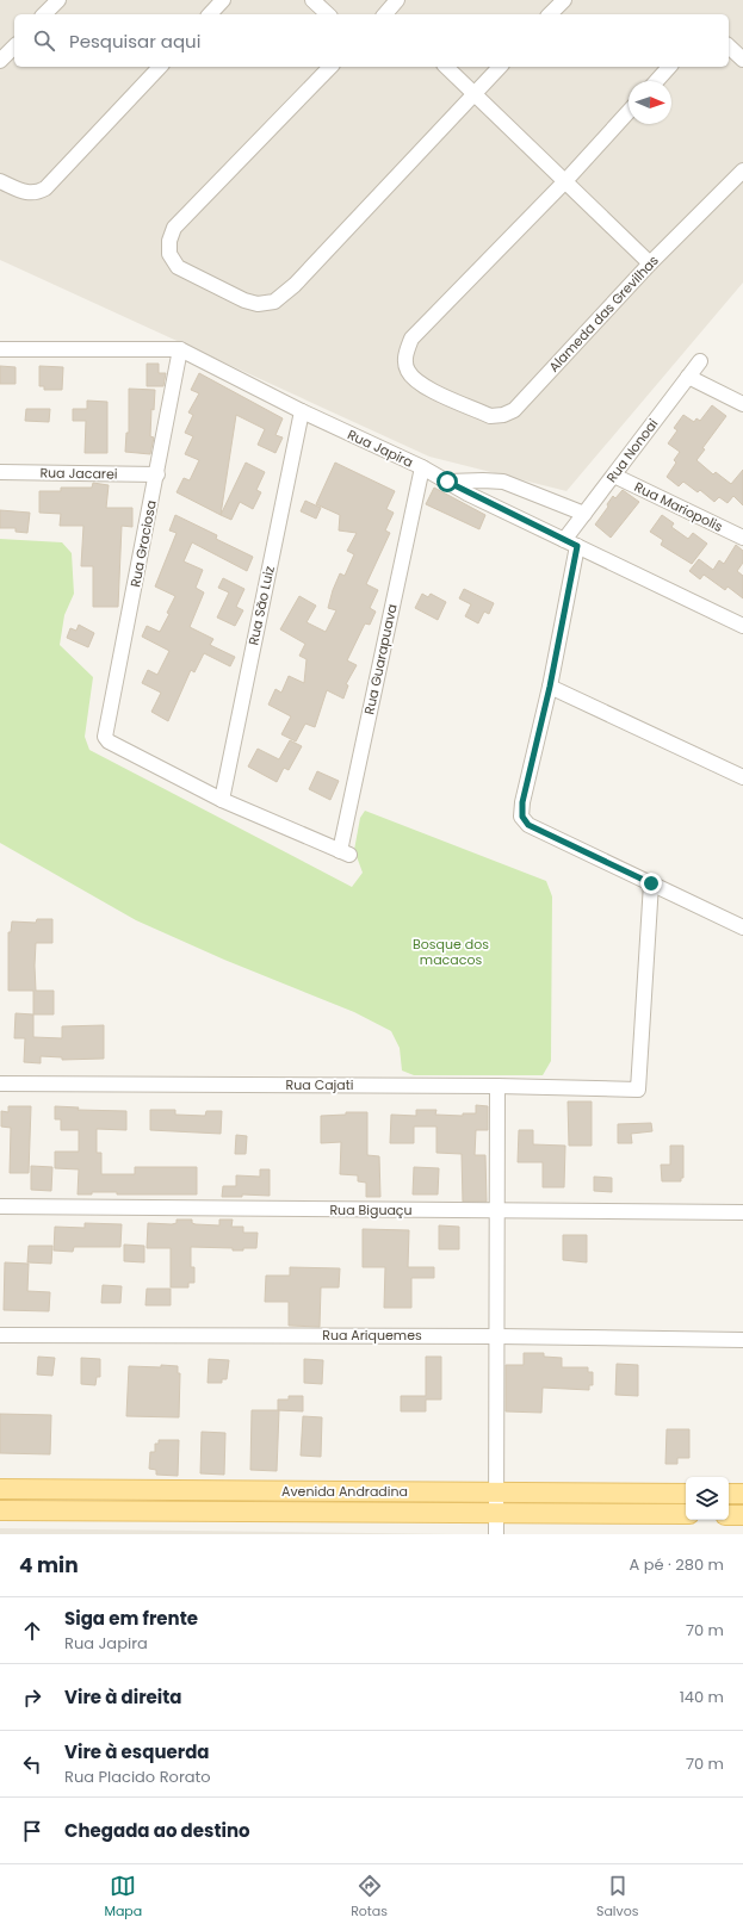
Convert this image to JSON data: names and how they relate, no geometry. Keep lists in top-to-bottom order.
{
  "streets": {
    "main road": ["Avenida Andradina"],
    "street": [
      "Alameda das Grevilhas",
      "Rua Japira",
      "Rua Nonoai",
      "Rua Jacarei",
      "Rua Mariopolis",
      "Rua Graciosa",
      "Rua São Luiz",
      "Rua Guarapuava",
      "Rua Cajati",
      "Rua Biguaçu",
      "Rua Ariquemes"
    ]
  },
  "crossings": [
    ["Rua Japira", "Rua Nonoai"],
    ["Rua Japira", "Rua Graciosa"],
    ["Rua Japira", "Rua São Luiz"],
    ["Rua Japira", "Rua Guarapuava"],
    ["Rua Nonoai", "Rua Mariopolis"],
    ["Rua Jacarei", "Rua Graciosa"],
    ["Rua Graciosa", "Rua São Luiz"],
    ["Rua Graciosa", "Rua Guarapuava"],
    ["Rua São Luiz", "Rua Guarapuava"]
  ],
  "parks": ["Bosque dos macacos"],
  "north": "right",
  "page": {
    "search": "Pesquisar aqui",
    "heading": ["4 min", "A pé · 280 m"],
    "list": [
      ["Siga em frente", "Rua Japira", "70 m"],
      ["Vire à direita", "140 m"],
      ["Vire à esquerda", "Rua Placido Rorato", "70 m"],
      "Chegada ao destino"
    ],
    "nav": ["Mapa", "Rotas", "Salvos"]
  }
}
